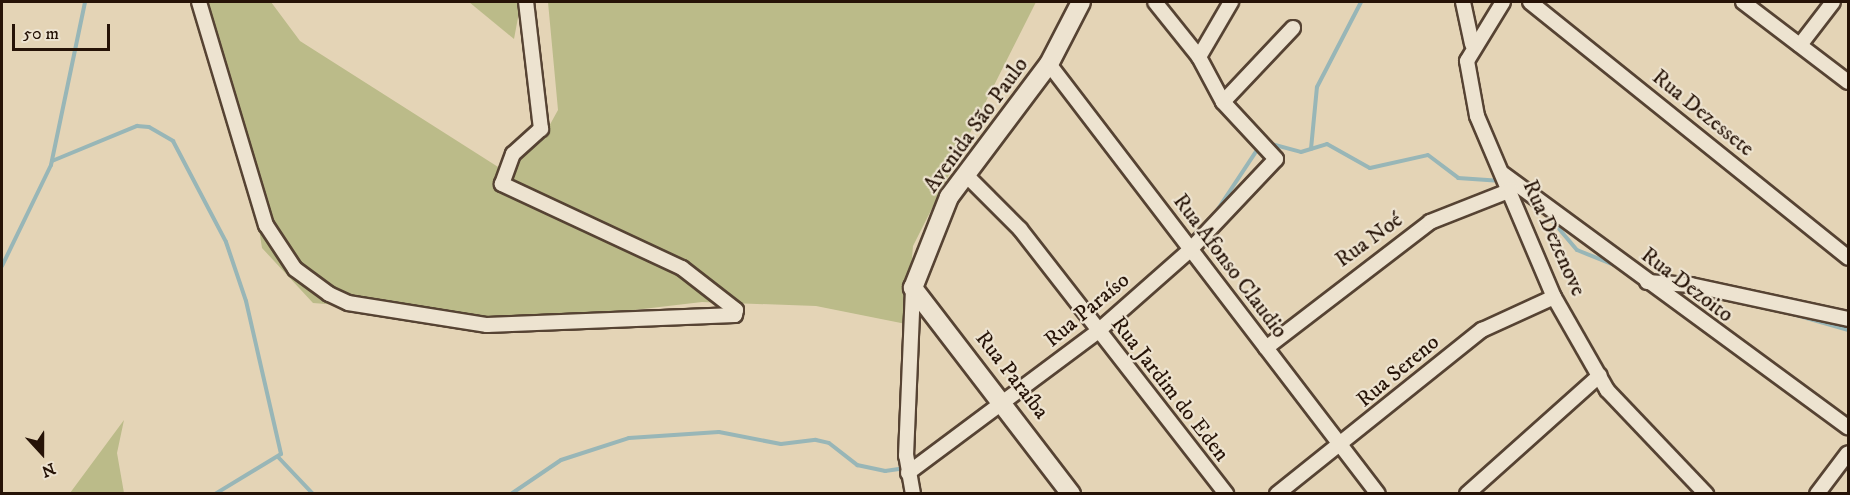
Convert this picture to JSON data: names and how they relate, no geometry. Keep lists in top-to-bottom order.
{
  "streets": {
    "street": [
      "Rua Dezessete",
      "Avenida São Paulo",
      "Rua Dezenove",
      "Rua Noé",
      "Rua Afonso Claudio",
      "Rua Dezoito",
      "Rua Paraíso",
      "Rua Sereno",
      "Rua Paraíba",
      "Rua Jardim do Eden"
    ]
  },
  "crossings": [
    ["Avenida São Paulo", "Rua Afonso Claudio"],
    ["Avenida São Paulo", "Rua Paraíso"],
    ["Avenida São Paulo", "Rua Paraíba"],
    ["Avenida São Paulo", "Rua Jardim do Eden"],
    ["Rua Dezenove", "Rua Noé"],
    ["Rua Dezenove", "Rua Dezoito"],
    ["Rua Dezenove", "Rua Sereno"],
    ["Rua Noé", "Rua Afonso Claudio"],
    ["Rua Afonso Claudio", "Rua Paraíso"],
    ["Rua Afonso Claudio", "Rua Sereno"],
    ["Rua Paraíso", "Rua Paraíba"],
    ["Rua Paraíso", "Rua Jardim do Eden"]
  ],
  "scale_bar": "50 m",
  "north": "bottom"
}
